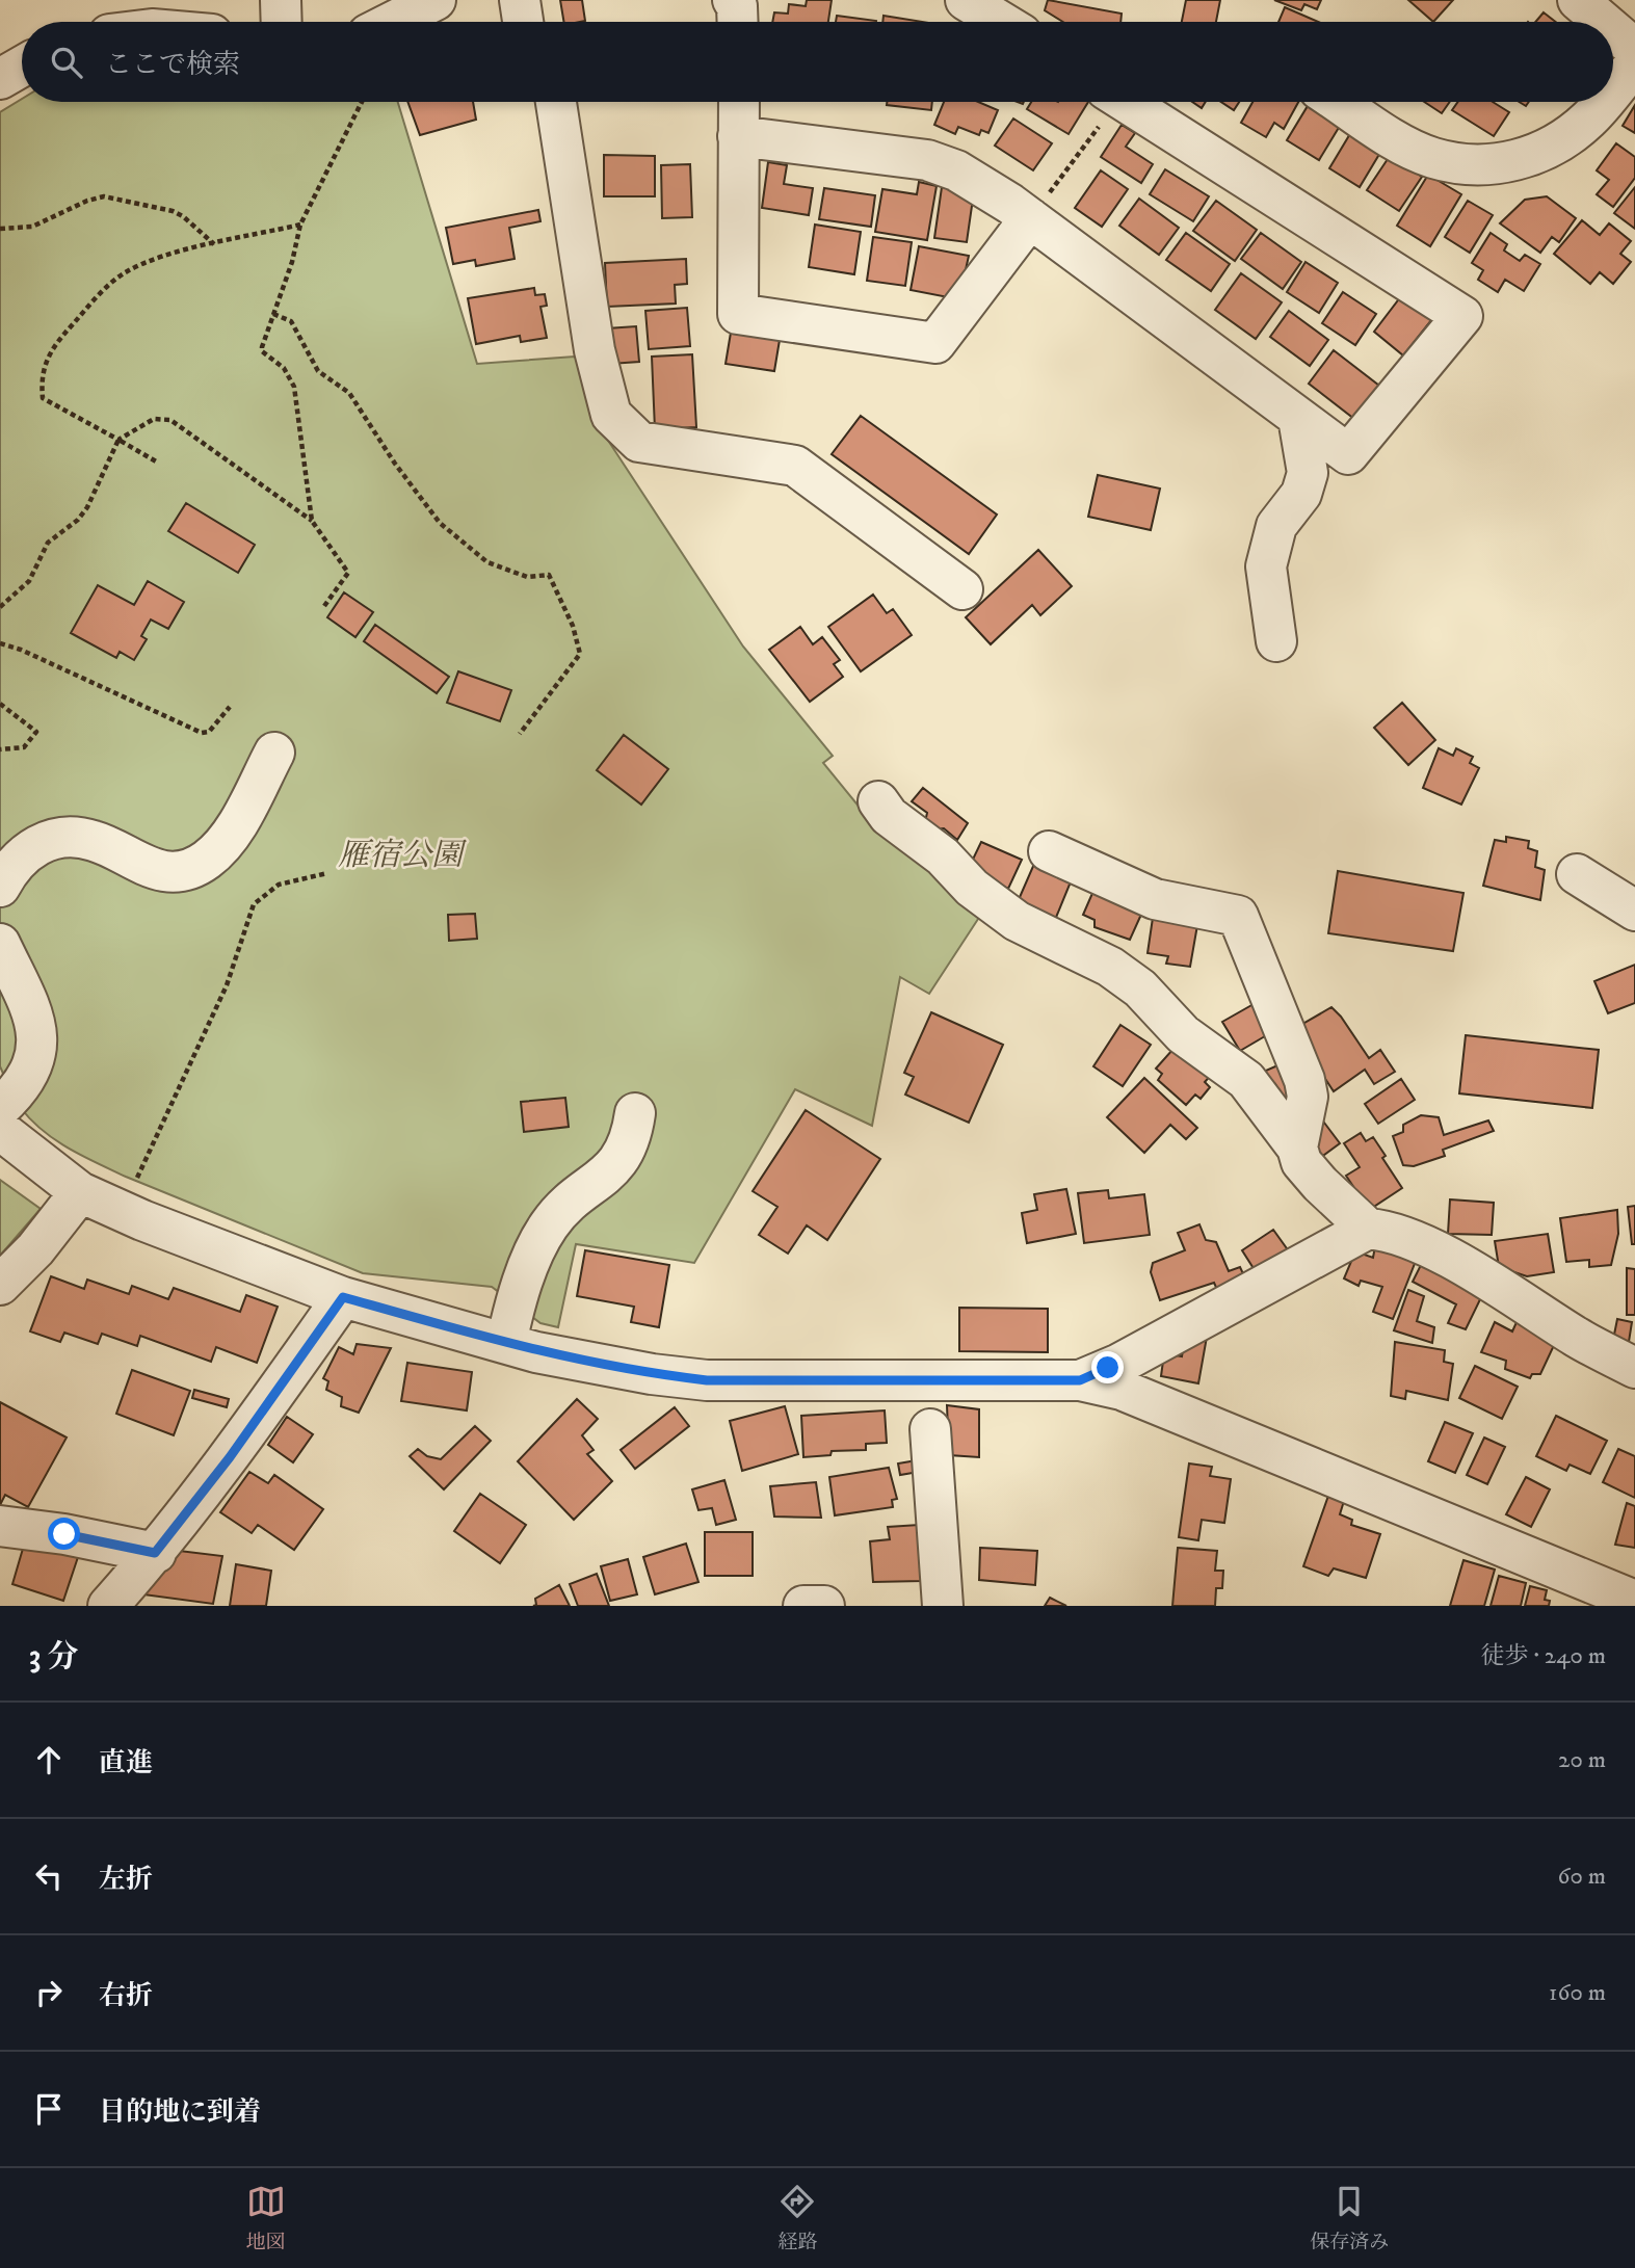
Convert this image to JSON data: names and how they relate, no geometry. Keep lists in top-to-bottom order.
{
  "parks": ["雁宿公園"],
  "page": {
    "search": "ここで検索",
    "heading": ["3 分", "徒歩 · 240 m"],
    "list": [
      ["直進", "20 m"],
      ["左折", "60 m"],
      ["右折", "160 m"],
      "目的地に到着"
    ],
    "nav": ["地図", "経路", "保存済み"]
  }
}
